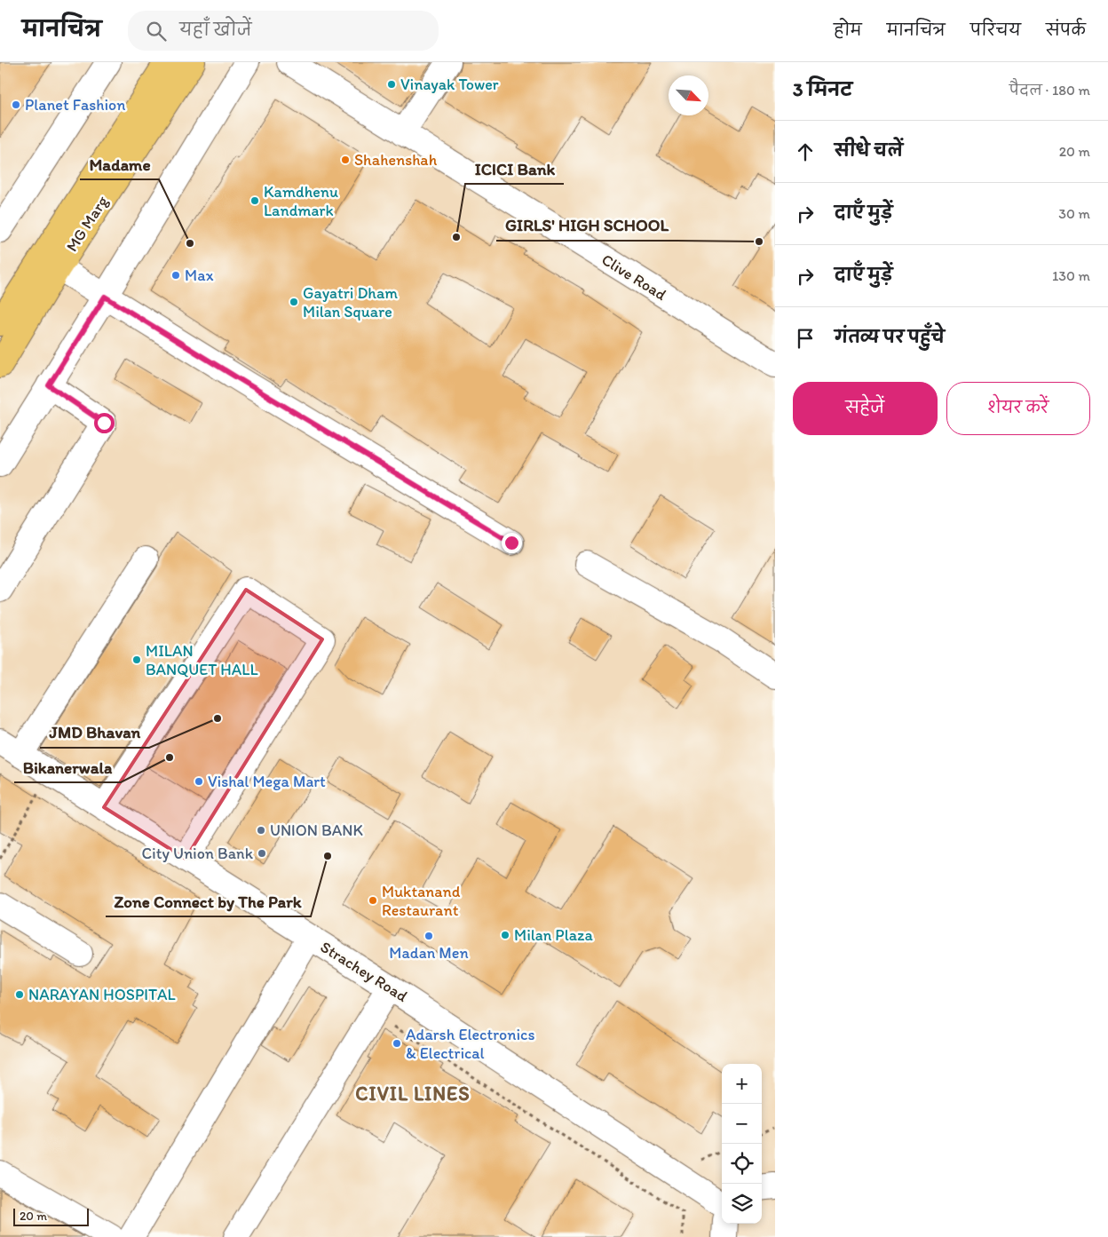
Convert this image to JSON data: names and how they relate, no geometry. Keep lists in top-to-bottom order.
{
  "streets": {
    "main road": ["MG Marg"],
    "street": ["Clive Road", "Strachey Road"]
  },
  "districts": ["CIVIL LINES"],
  "places": [
    "Vinayak Tower",
    "Planet Fashion",
    "Shahenshah",
    "Kamdhenu Landmark",
    "ICICI Bank",
    "GIRLS' HIGH SCHOOL",
    "Madame",
    "Max",
    "Gayatri Dham Milan Square",
    "MILAN BANQUET HALL",
    "JMD Bhavan",
    "Bikanerwala",
    "Vishal Mega Mart",
    "UNION BANK",
    "City Union Bank",
    "Zone Connect by The Park",
    "Muktanand Restaurant",
    "Milan Plaza",
    "Madan Men",
    "NARAYAN HOSPITAL",
    "Adarsh Electronics & Electrical"
  ],
  "scale_bar": "20 m",
  "north": "bottom right",
  "page": {
    "header": "मानचित्र",
    "search": "यहाँ खोजें",
    "nav": [
      "होम",
      "मानचित्र",
      "परिचय",
      "संपर्क"
    ],
    "heading": ["3 मिनट", "पैदल · 180 m"],
    "list": [
      ["सीधे चलें", "20 m"],
      ["दाएँ मुड़ें", "30 m"],
      ["दाएँ मुड़ें", "130 m"],
      "गंतव्य पर पहुँचे"
    ],
    "buttons": ["सहेजें", "शेयर करें"],
    "map_buttons": ["+", "−"],
    "scale": "20 m"
  }
}
